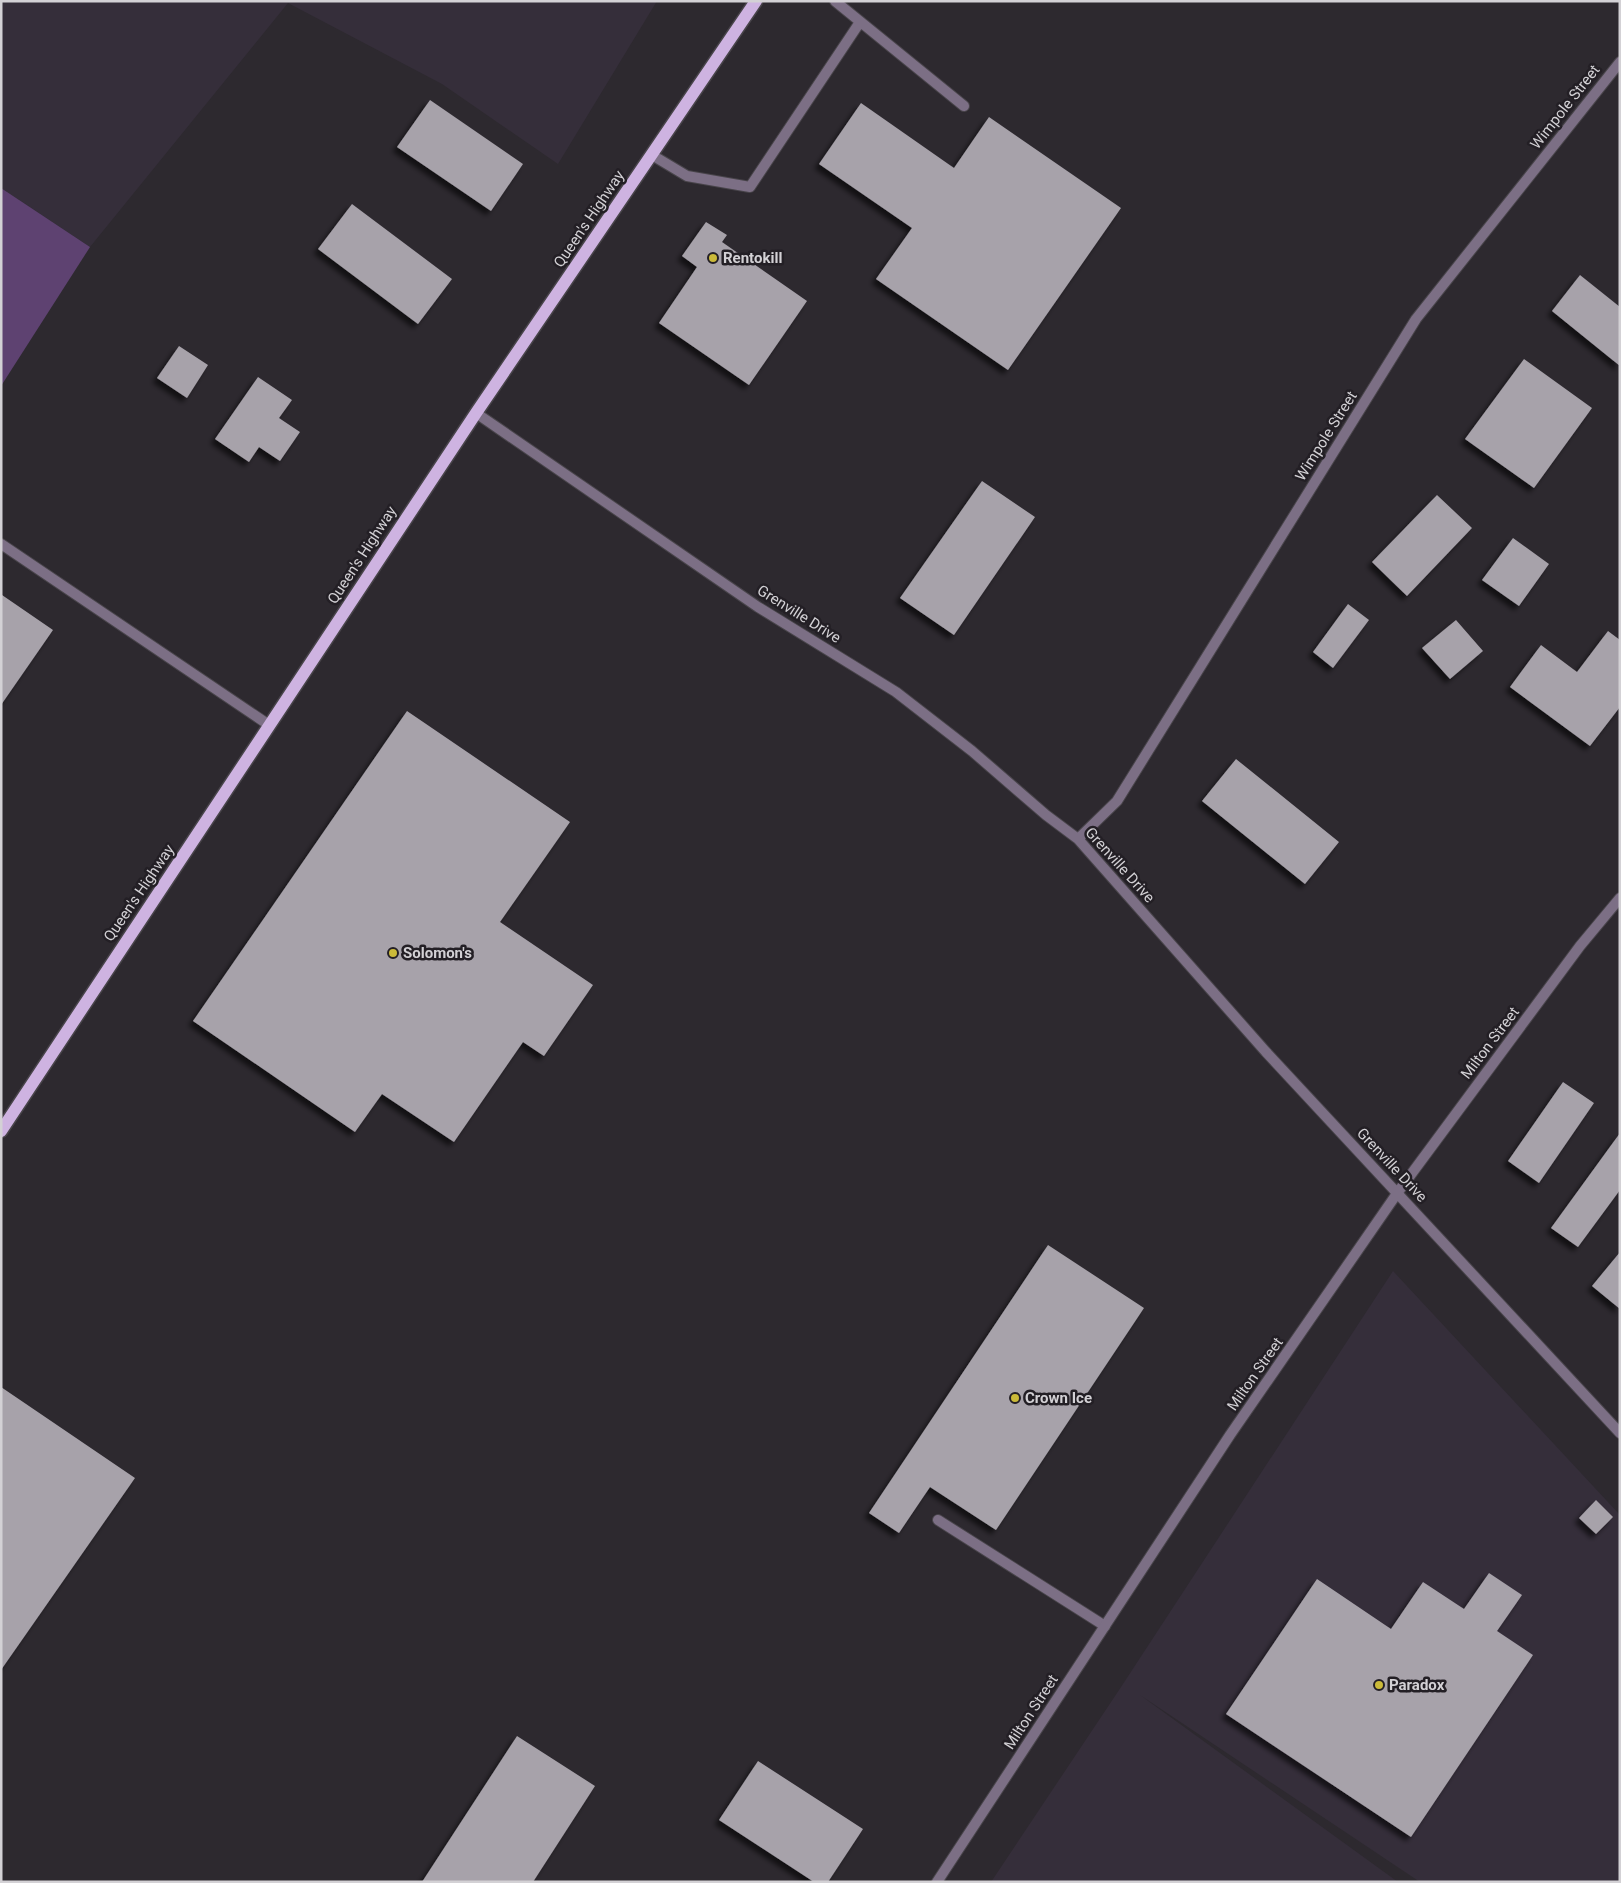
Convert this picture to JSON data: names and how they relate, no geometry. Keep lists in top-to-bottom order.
{
  "streets": {
    "main road": ["Queen's Highway"],
    "street": ["Wimpole Street", "Grenville Drive", "Milton Street"]
  },
  "crossings": [
    ["Wimpole Street", "Grenville Drive"],
    ["Queen's Highway", "Grenville Drive"],
    ["Grenville Drive", "Milton Street"]
  ],
  "places": [
    "Rentokill",
    "Solomon's",
    "Crown Ice",
    "Paradox"
  ]
}
